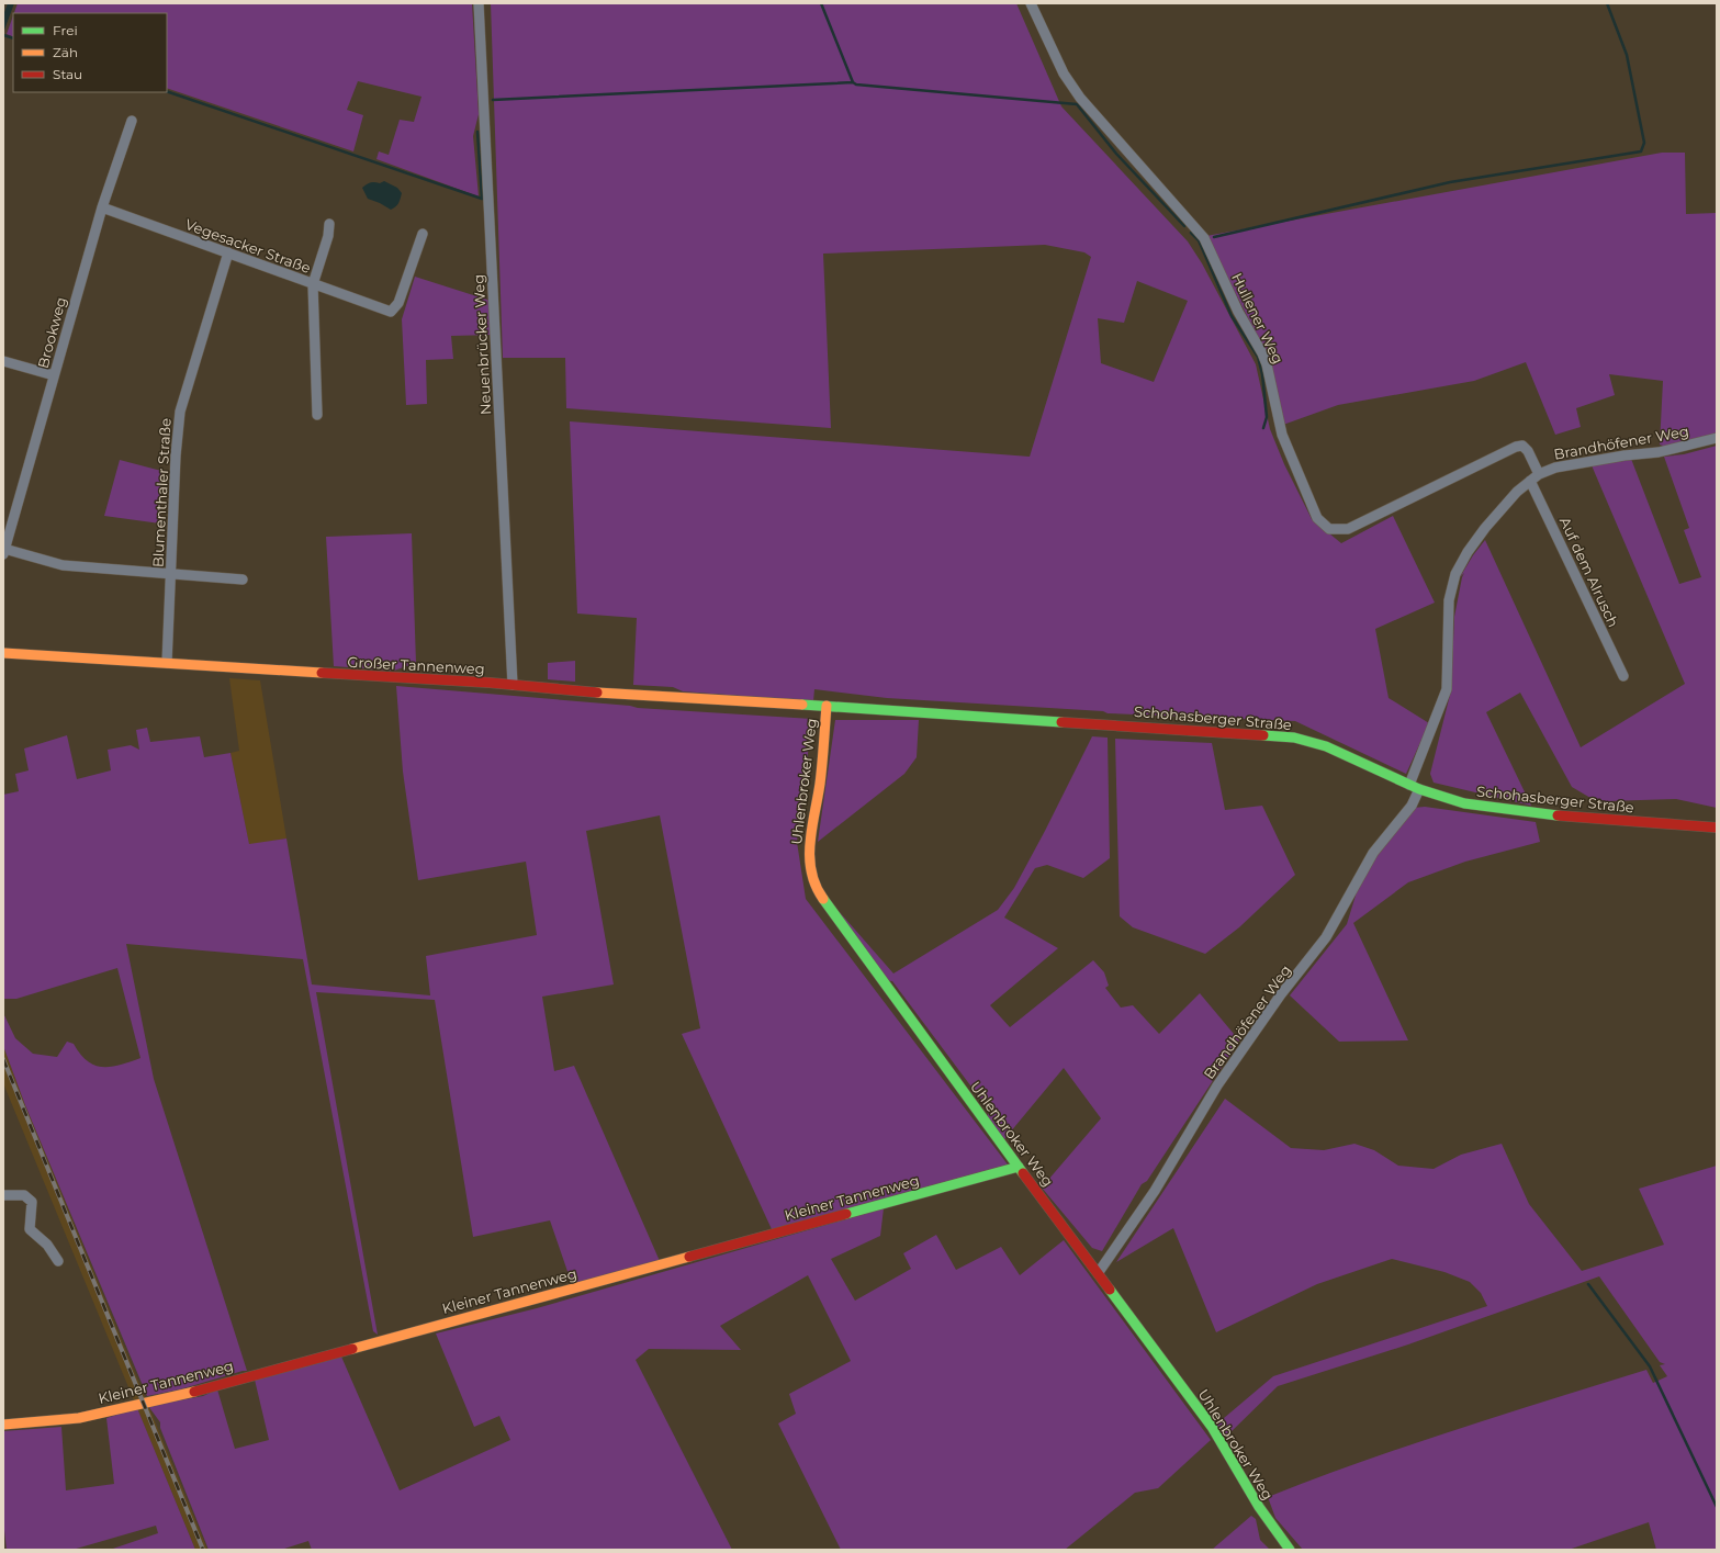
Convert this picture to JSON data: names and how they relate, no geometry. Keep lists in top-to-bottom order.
{
  "streets": {
    "street": [
      "Vegesacker Straße",
      "Hullener Weg",
      "Brookweg",
      "Neuenbrücker Weg",
      "Brandhöfener Weg",
      "Blumenthaler Straße",
      "Auf dem Alrusch",
      "Großer Tannenweg",
      "Schohasberger Straße",
      "Uhlenbroker Weg",
      "Kleiner Tannenweg"
    ]
  },
  "crossings": [
    ["Vegesacker Straße", "Brookweg"],
    ["Vegesacker Straße", "Blumenthaler Straße"],
    ["Hullener Weg", "Brandhöfener Weg"],
    ["Hullener Weg", "Auf dem Alrusch"],
    ["Neuenbrücker Weg", "Großer Tannenweg"],
    ["Brandhöfener Weg", "Auf dem Alrusch"],
    ["Brandhöfener Weg", "Schohasberger Straße"],
    ["Brandhöfener Weg", "Uhlenbroker Weg"],
    ["Blumenthaler Straße", "Großer Tannenweg"],
    ["Großer Tannenweg", "Schohasberger Straße"],
    ["Großer Tannenweg", "Uhlenbroker Weg"],
    ["Schohasberger Straße", "Uhlenbroker Weg"],
    ["Uhlenbroker Weg", "Kleiner Tannenweg"]
  ],
  "legend": ["Frei", "Zäh", "Stau"]
}
